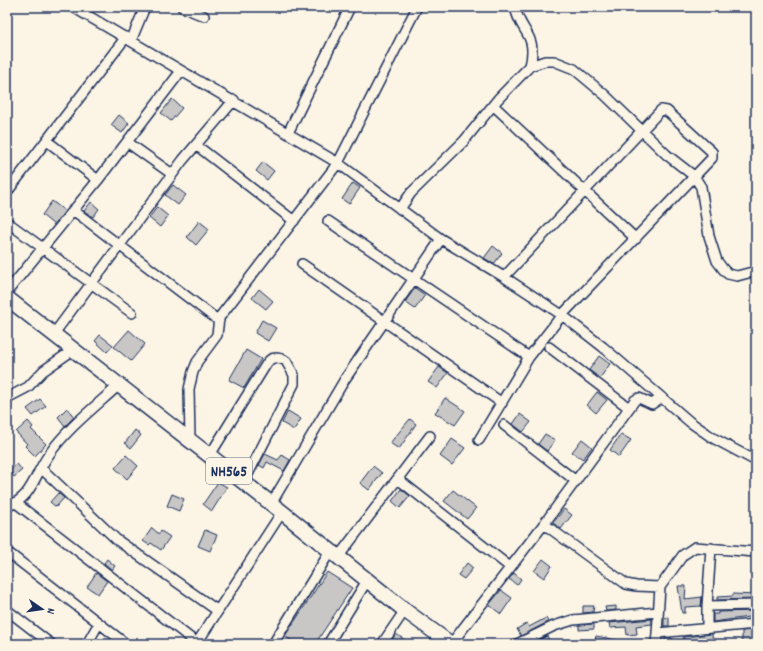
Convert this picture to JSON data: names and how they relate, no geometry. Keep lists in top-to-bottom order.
{
  "streets": {
    "highway": ["NH565"]
  },
  "north": "right"
}
